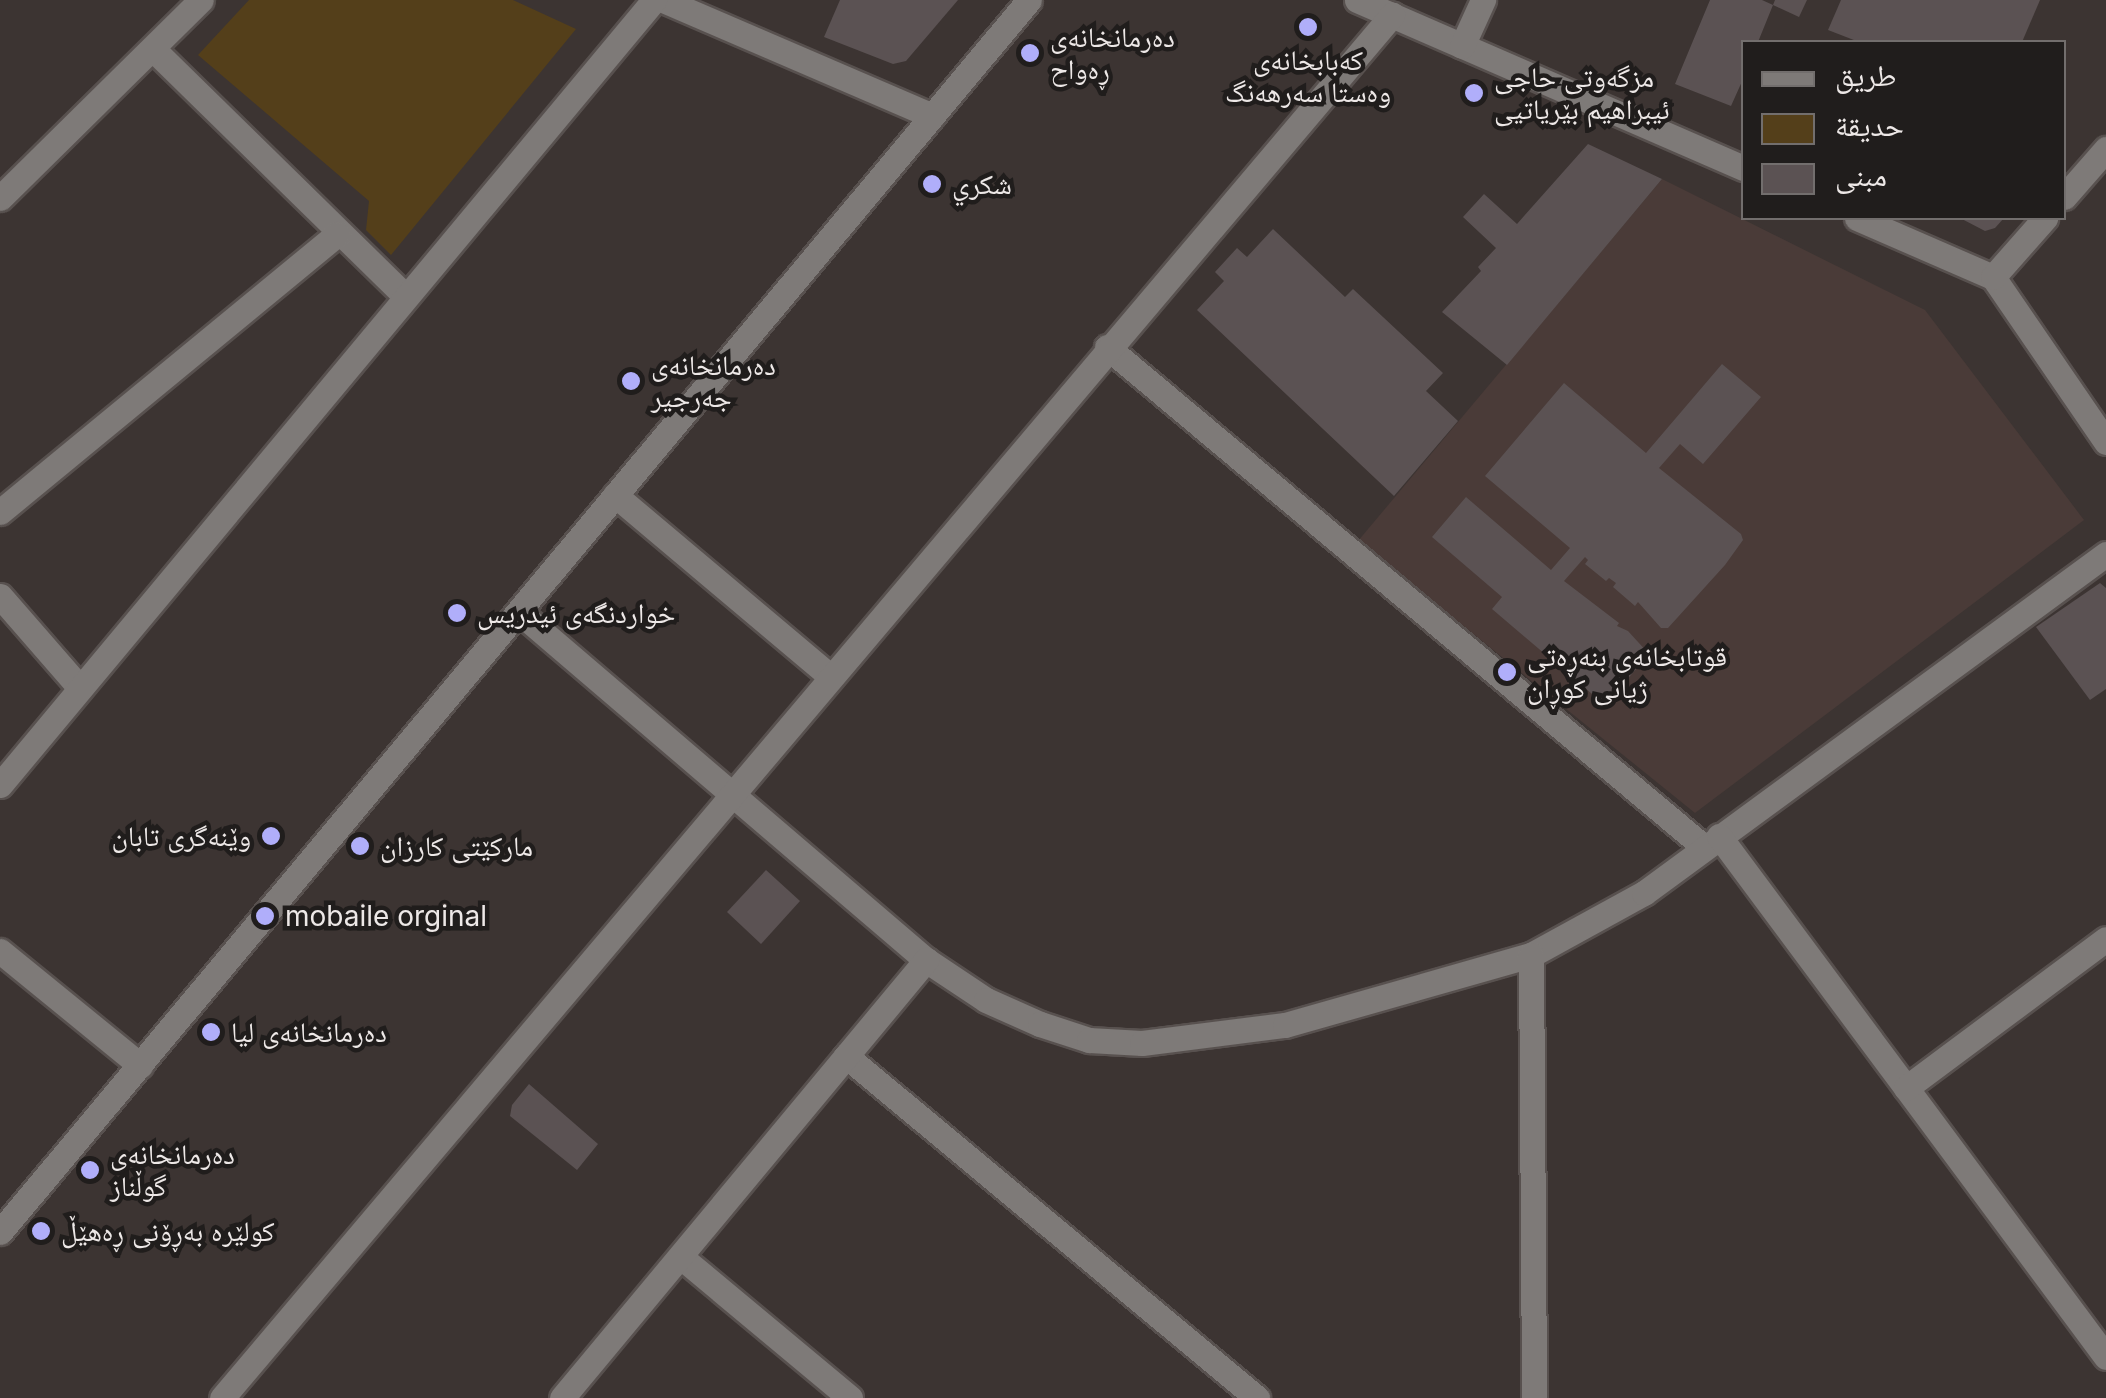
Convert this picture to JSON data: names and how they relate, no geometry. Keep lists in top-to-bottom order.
{
  "places": [
    "کەبابخانەی وەستا سەرهەنگ",
    "دەرمانخانەی ڕەواح",
    "مزگەوتی حاجی ئیبراهیم بێریاتیی",
    "شكري",
    "دەرمانخانەی جەرجیر",
    "خواردنگەی ئیدریس",
    "قوتابخانەی بنەڕەتی ژیانی کوڕان",
    "وێنەگری تابان",
    "مارکێتی کارزان",
    "mobaile orginal",
    "دەرمانخانەی لیا",
    "دەرمانخانەی گوڵناز",
    "کولێرە بەڕۆنی ڕەهێڵ"
  ],
  "legend": ["طريق", "حديقة", "مبنى"]
}
